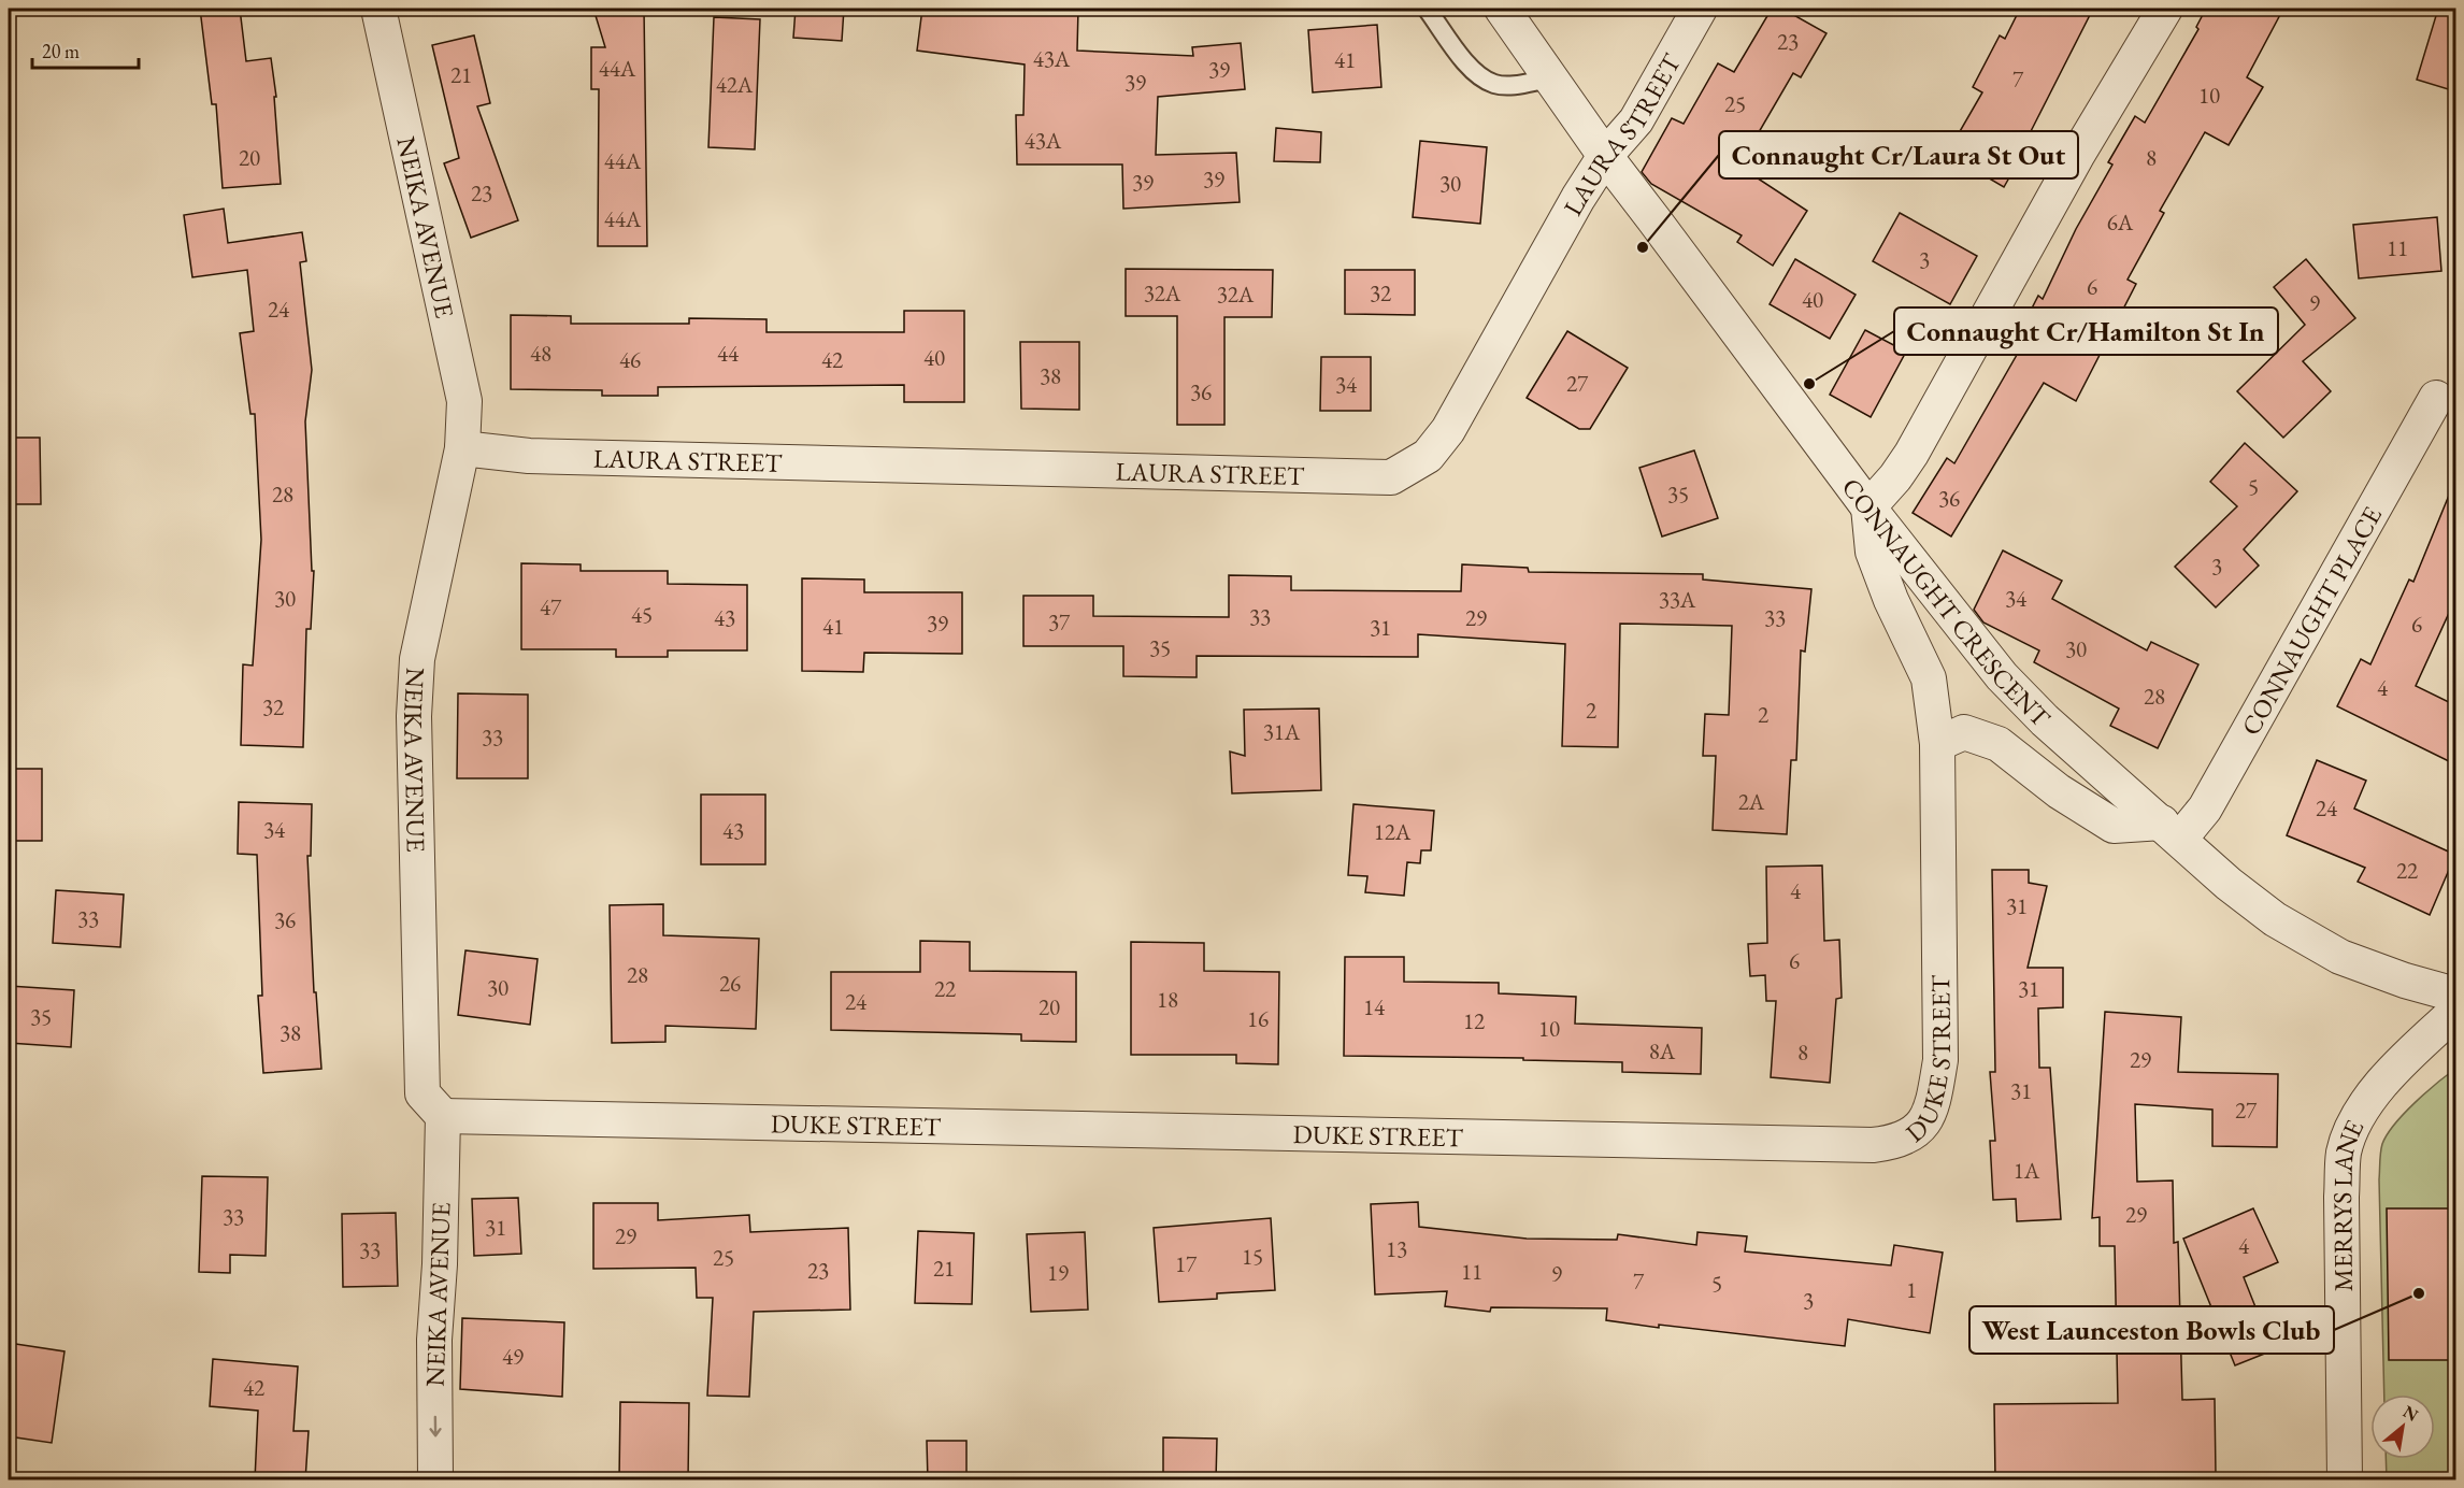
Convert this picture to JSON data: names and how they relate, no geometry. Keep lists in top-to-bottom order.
{
  "streets": {
    "street": [
      "LAURA STREET",
      "NEIKA AVENUE",
      "CONNAUGHT CRESCENT",
      "CONNAUGHT PLACE",
      "DUKE STREET",
      "MERRYS LANE"
    ]
  },
  "crossings": [
    ["LAURA STREET", "NEIKA AVENUE"],
    ["LAURA STREET", "CONNAUGHT CRESCENT"],
    ["NEIKA AVENUE", "DUKE STREET"],
    ["CONNAUGHT CRESCENT", "CONNAUGHT PLACE"],
    ["CONNAUGHT CRESCENT", "DUKE STREET"]
  ],
  "places": ["Connaught Cr/Laura St Out", "Connaught Cr/Hamilton St In", "West Launceston Bowls Club"],
  "house_numbers": [
    "23",
    "43A",
    "41",
    "44A",
    "39",
    "21",
    "7",
    "39",
    "42A",
    "10",
    "25",
    "43A",
    "20",
    "8",
    "44A",
    "39",
    "39",
    "30",
    "23",
    "44A",
    "6A",
    "11",
    "3",
    "6",
    "32A",
    "32",
    "32A",
    "40",
    "9",
    "24",
    "48",
    "44",
    "40",
    "46",
    "42",
    "38",
    "27",
    "34",
    "36",
    "5",
    "28",
    "35",
    "36",
    "3",
    "30",
    "34",
    "33A",
    "47",
    "45",
    "33",
    "43",
    "29",
    "33",
    "37",
    "39",
    "6",
    "41",
    "31",
    "35",
    "30",
    "4",
    "28",
    "32",
    "2",
    "2",
    "31A",
    "33",
    "2A",
    "24",
    "34",
    "43",
    "12A",
    "22",
    "4",
    "31",
    "33",
    "36",
    "6",
    "28",
    "26",
    "30",
    "22",
    "31",
    "18",
    "24",
    "20",
    "14",
    "35",
    "16",
    "12",
    "10",
    "38",
    "8A",
    "8",
    "29",
    "31",
    "27",
    "1A",
    "29",
    "33",
    "31",
    "29",
    "4",
    "13",
    "33",
    "15",
    "25",
    "17",
    "21",
    "23",
    "11",
    "19",
    "9",
    "7",
    "5",
    "1",
    "3",
    "49",
    "42"
  ],
  "scale_bar": "20 m",
  "north": "top right"
}
